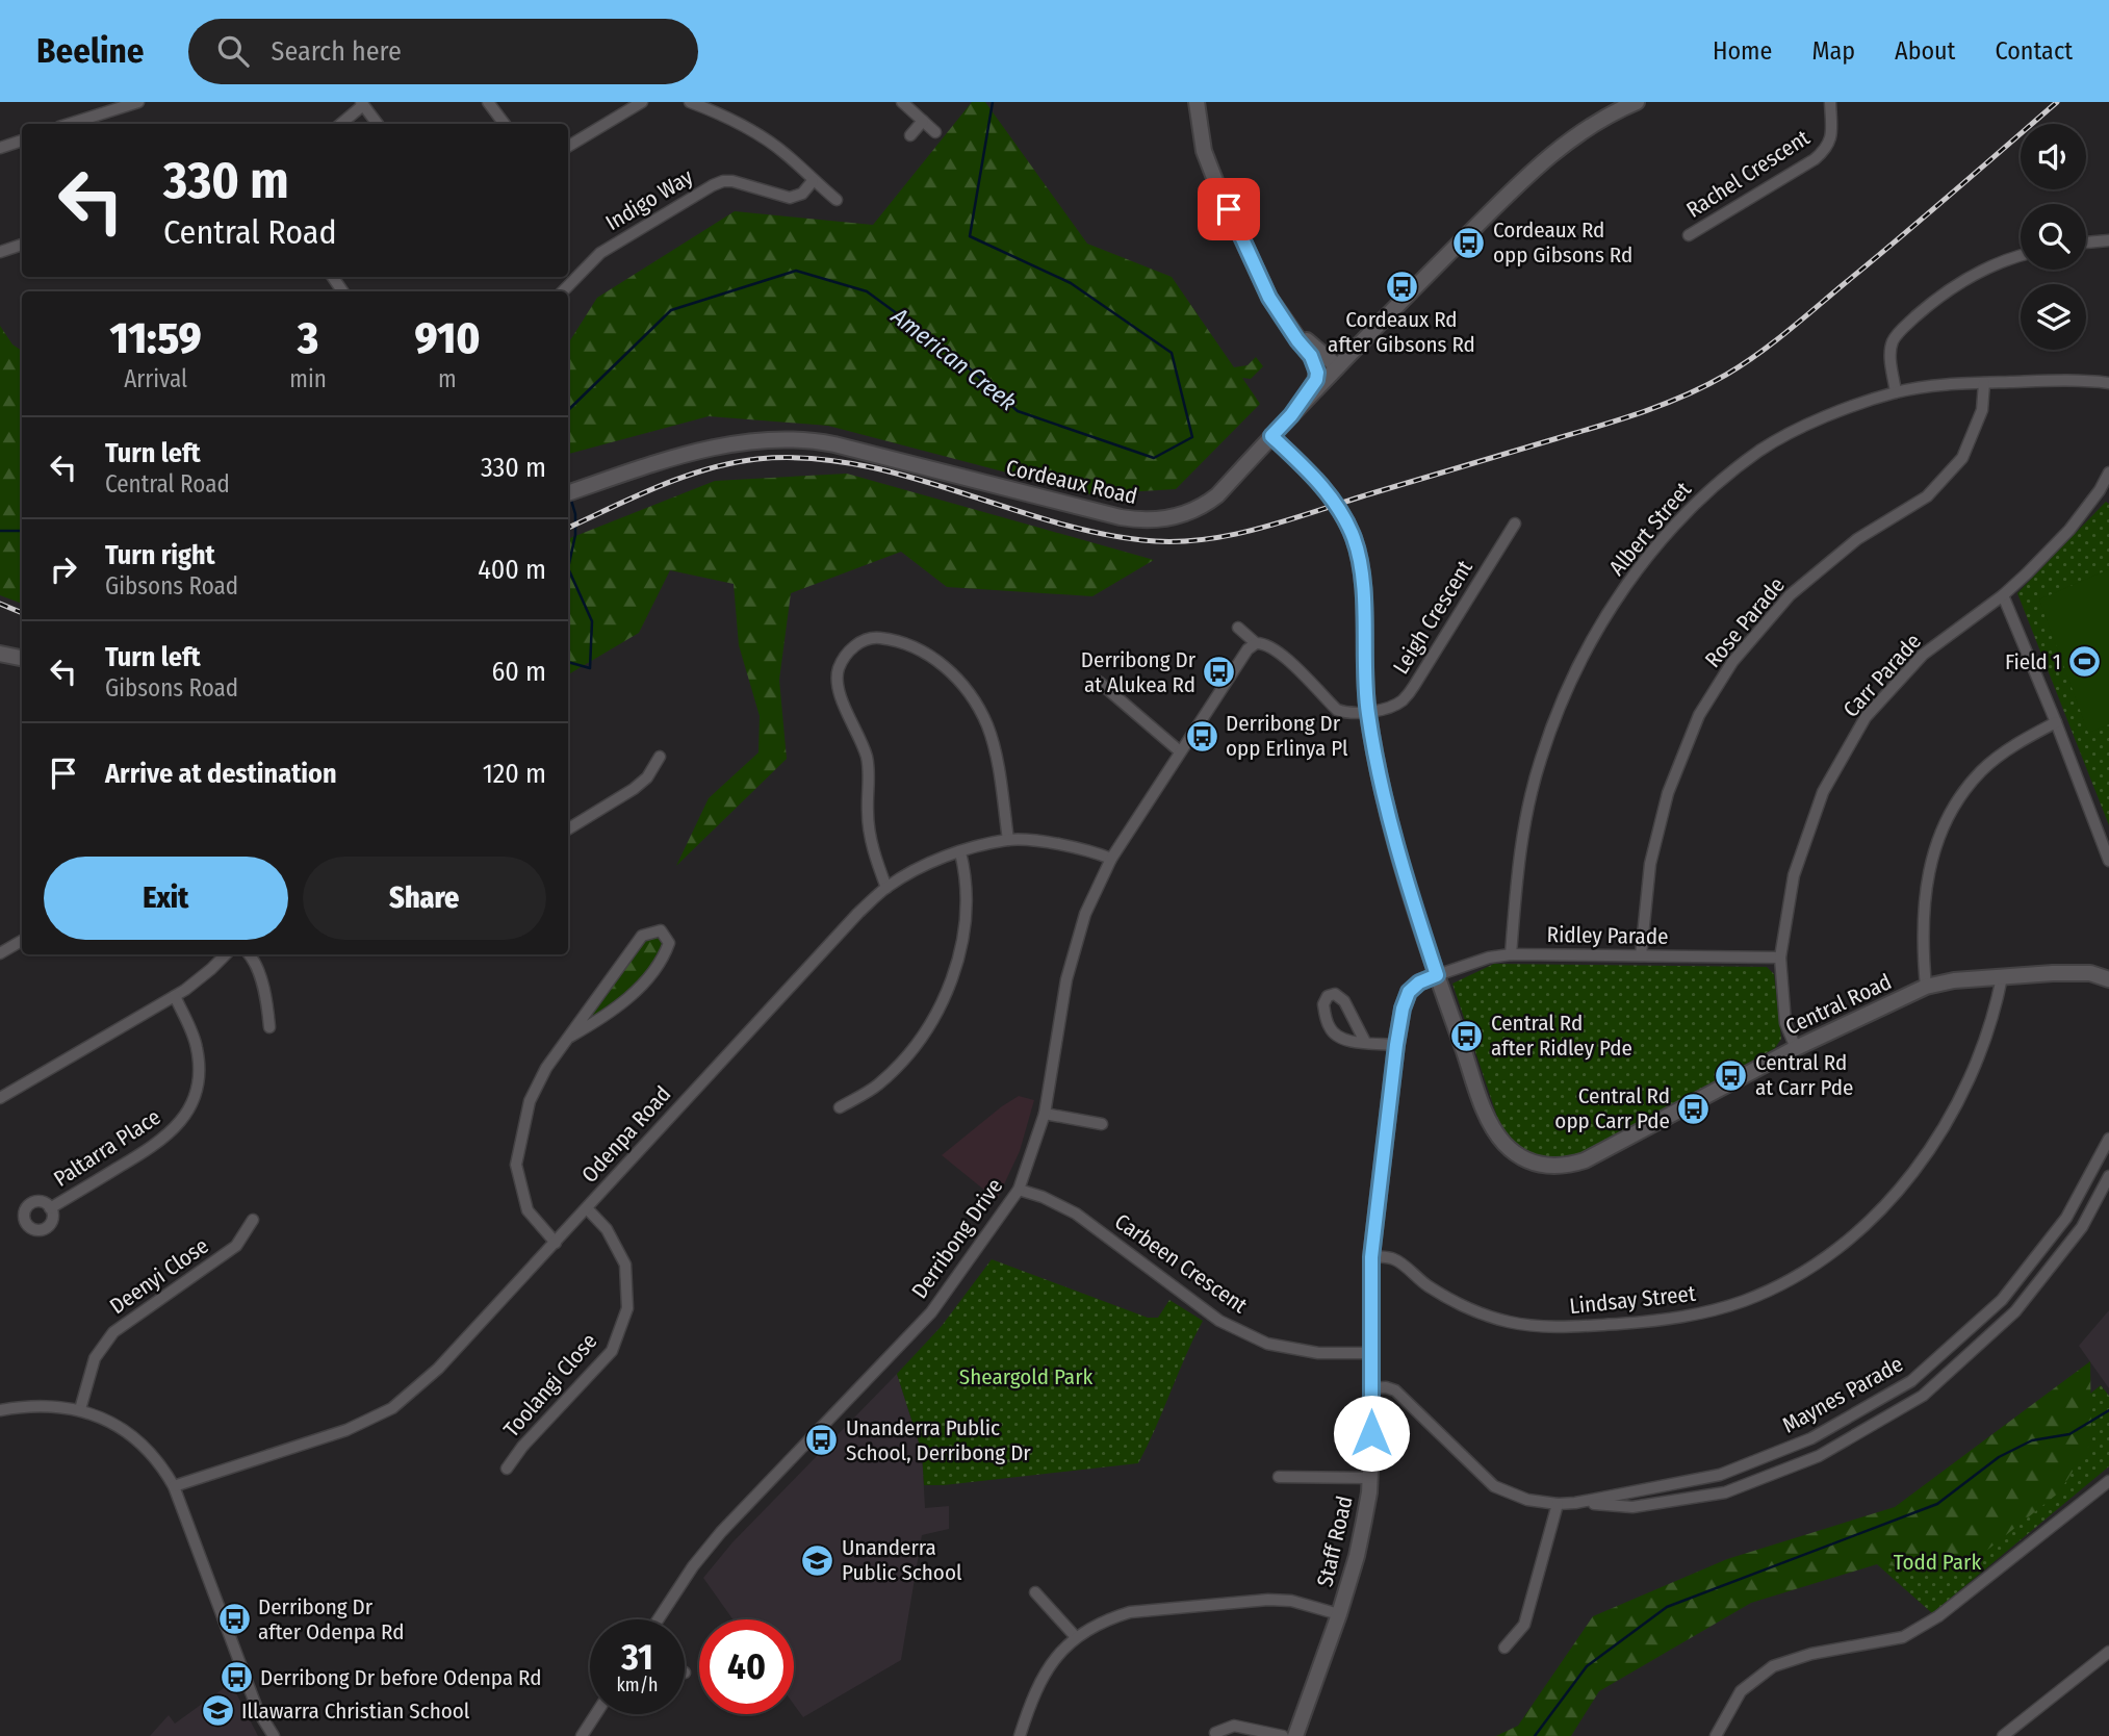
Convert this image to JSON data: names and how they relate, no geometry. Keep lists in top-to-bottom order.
{
  "streets": {
    "main road": ["Cordeaux Road", "Central Road", "Staff Road"],
    "street": [
      "Rachel Crescent",
      "Indigo Way",
      "Albert Street",
      "Leigh Crescent",
      "Rose Parade",
      "Carr Parade",
      "Ridley Parade",
      "Odenpa Road",
      "Paltarra Place",
      "Derribong Drive",
      "Carbeen Crescent",
      "Deenyi Close",
      "Lindsay Street",
      "Toolangi Close",
      "Maynes Parade"
    ]
  },
  "crossings": [
    ["Cordeaux Road", "Central Road"],
    ["Albert Street", "Rose Parade"],
    ["Albert Street", "Ridley Parade"],
    ["Leigh Crescent", "Central Road"],
    ["Rose Parade", "Ridley Parade"],
    ["Carr Parade", "Ridley Parade"],
    ["Carr Parade", "Central Road"],
    ["Ridley Parade", "Central Road"],
    ["Ridley Parade", "Staff Road"],
    ["Central Road", "Lindsay Street"],
    ["Central Road", "Staff Road"],
    ["Odenpa Road", "Derribong Drive"],
    ["Odenpa Road", "Toolangi Close"],
    ["Derribong Drive", "Carbeen Crescent"],
    ["Carbeen Crescent", "Staff Road"],
    ["Lindsay Street", "Staff Road"],
    ["Maynes Parade", "Staff Road"]
  ],
  "water": ["American Creek"],
  "parks": ["Sheargold Park", "Todd Park"],
  "places": {
    "bus stop": [
      "Cordeaux Rd opp Gibsons Rd",
      "Cordeaux Rd after Gibsons Rd",
      "Derribong Dr at Alukea Rd",
      "Derribong Dr opp Erlinya Pl",
      "Central Rd after Ridley Pde",
      "Central Rd at Carr Pde",
      "Central Rd opp Carr Pde",
      "Unanderra Public School, Derribong Dr",
      "Derribong Dr after Odenpa Rd",
      "Derribong Dr before Odenpa Rd"
    ],
    "sports": ["Field 1"],
    "school or university": ["Unanderra Public School", "Illawarra Christian School"]
  },
  "page": {
    "header": "Beeline",
    "search": "Search here",
    "nav": [
      "Home",
      "Map",
      "About",
      "Contact"
    ],
    "turn": ["330 m", "Central Road"],
    "eta": [
      "11:59",
      "Arrival",
      "3",
      "min",
      "910",
      "m"
    ],
    "list": [
      {
        "name": "Turn left",
        "note": "Central Road",
        "value": "330 m"
      },
      {
        "name": "Turn right",
        "note": "Gibsons Road",
        "value": "400 m"
      },
      {
        "name": "Turn left",
        "note": "Gibsons Road",
        "value": "60 m"
      },
      {
        "name": "Arrive at destination",
        "value": "120 m"
      }
    ],
    "buttons": ["Exit", "Share"],
    "speed": "31 km/h",
    "limit": "40"
  }
}
